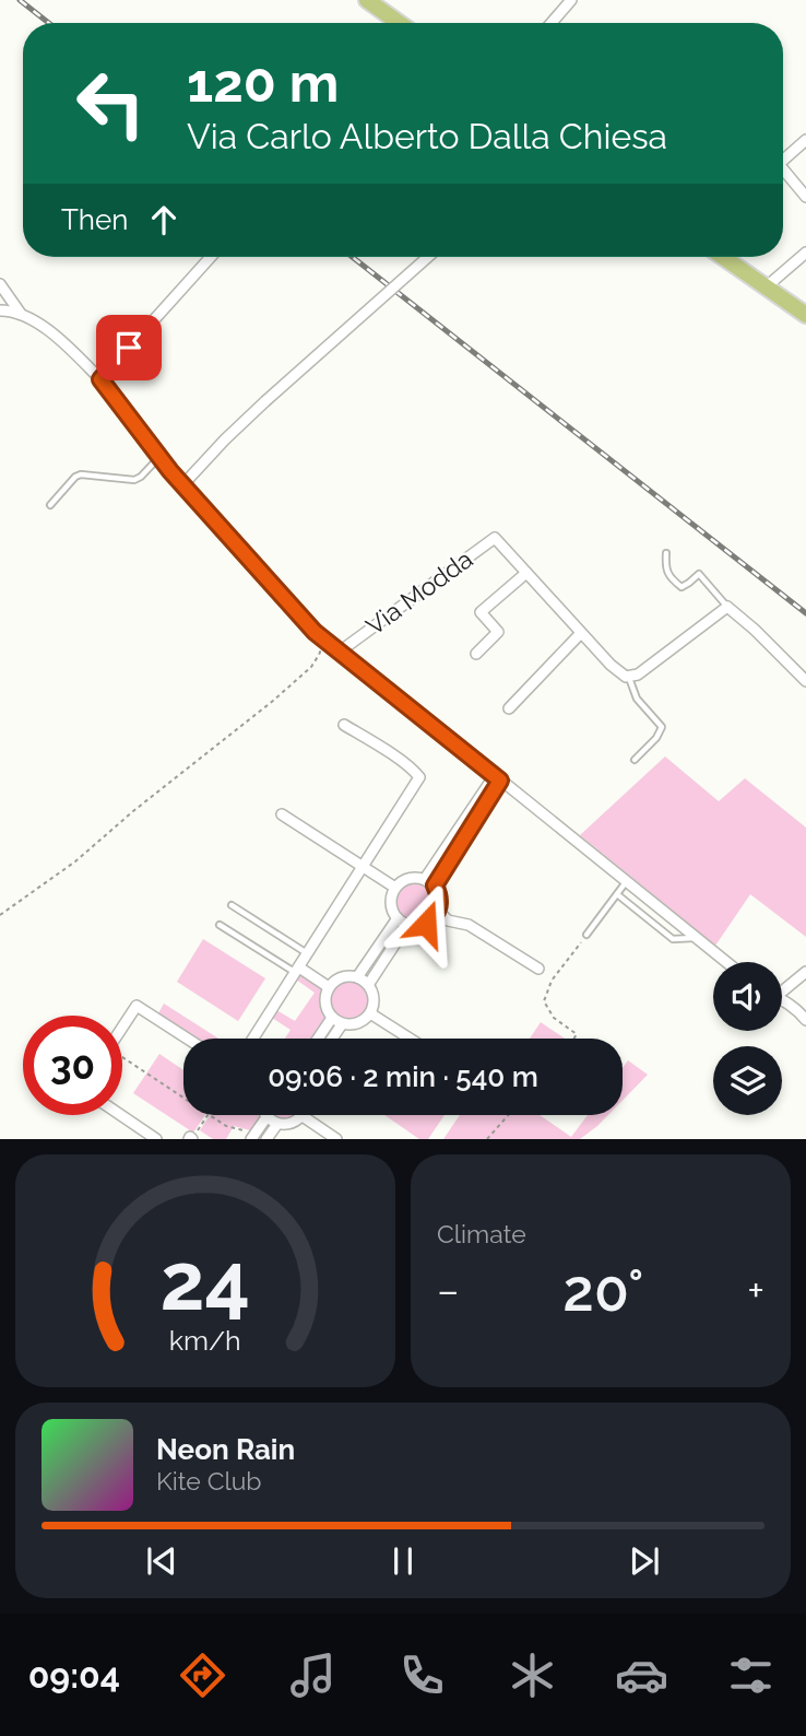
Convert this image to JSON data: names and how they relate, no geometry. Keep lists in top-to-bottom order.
{
  "streets": {
    "street": ["Via Modda"]
  },
  "page": {
    "turn": ["120 m", "Via Carlo Alberto Dalla Chiesa"],
    "then": "Then",
    "limit": "30",
    "trip": "09:06 · 2 min · 540 m",
    "tile": "Climate",
    "heat": ["−", "20°", "+"],
    "song": ["Neon Rain", "Kite Club"],
    "tabs": "09:04",
    "gauge": ["24", "km/h"]
  }
}
